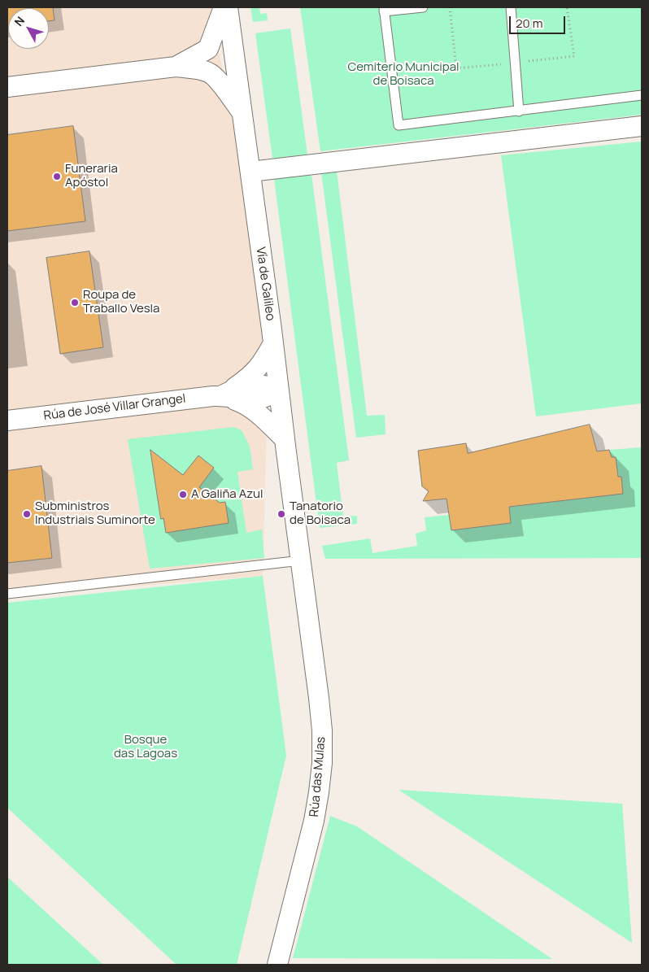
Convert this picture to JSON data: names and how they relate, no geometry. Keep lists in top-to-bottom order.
{
  "streets": {
    "street": ["Vía de Galileo", "Rúa de José Villar Grangel", "Rúa das Mulas"]
  },
  "crossings": [
    ["Vía de Galileo", "Rúa de José Villar Grangel"],
    ["Vía de Galileo", "Rúa das Mulas"]
  ],
  "parks": ["Cemiterio Municipal de Boisaca", "Bosque das Lagoas"],
  "places": [
    "Funeraria Apóstol",
    "Roupa de Traballo Vesla",
    "A Galiña Azul",
    "Subministros Industriais Suminorte",
    "Tanatorio de Boisaca"
  ],
  "scale_bar": "20 m",
  "north": "top left"
}
